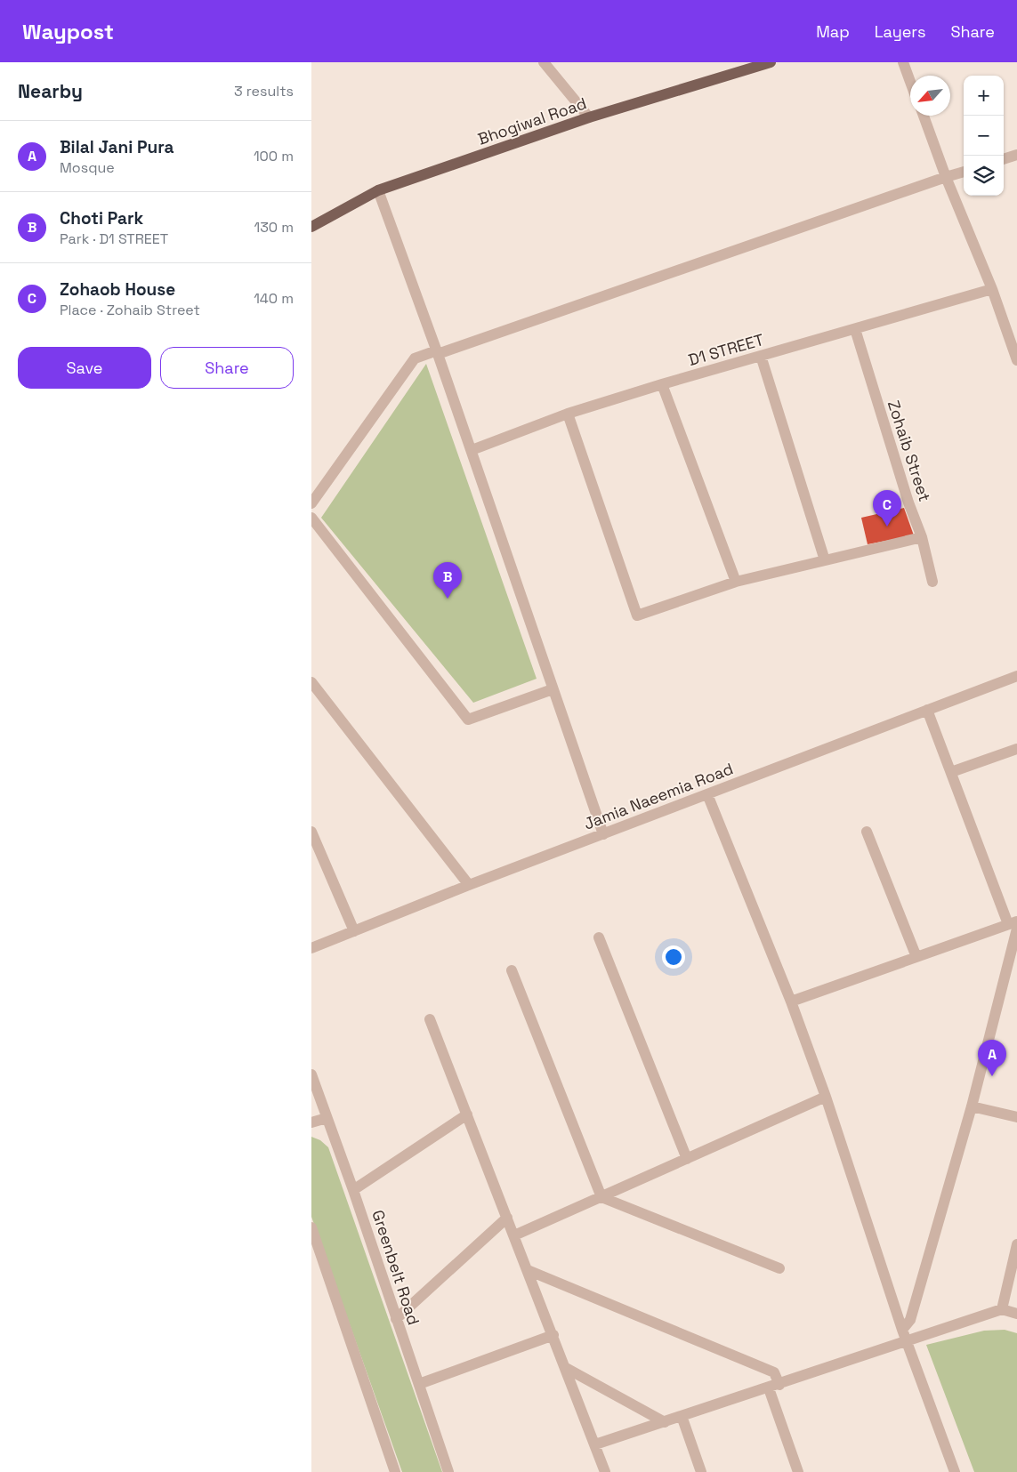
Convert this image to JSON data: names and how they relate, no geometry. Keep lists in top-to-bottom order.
{
  "streets": {
    "main road": ["Bhogiwal Road"],
    "street": [
      "D1 STREET",
      "Zohaib Street",
      "Jamia Naeemia Road",
      "Greenbelt Road"
    ]
  },
  "crossings": [
    ["D1 STREET", "Zohaib Street"]
  ],
  "north": "bottom left",
  "page": {
    "header": "Waypost",
    "nav": ["Map", "Layers", "Share"],
    "heading": ["Nearby", "3 results"],
    "map_buttons": ["+", "−"],
    "list": [
      {
        "mark": "A",
        "name": "Bilal Jani Pura",
        "note": "Mosque",
        "value": "100 m"
      },
      {
        "mark": "B",
        "name": "Choti Park",
        "note": "Park · D1 STREET",
        "value": "130 m"
      },
      {
        "mark": "C",
        "name": "Zohaob House",
        "note": "Place · Zohaib Street",
        "value": "140 m"
      }
    ],
    "buttons": ["Save", "Share"],
    "pins": ["C", "B", "A"]
  }
}
